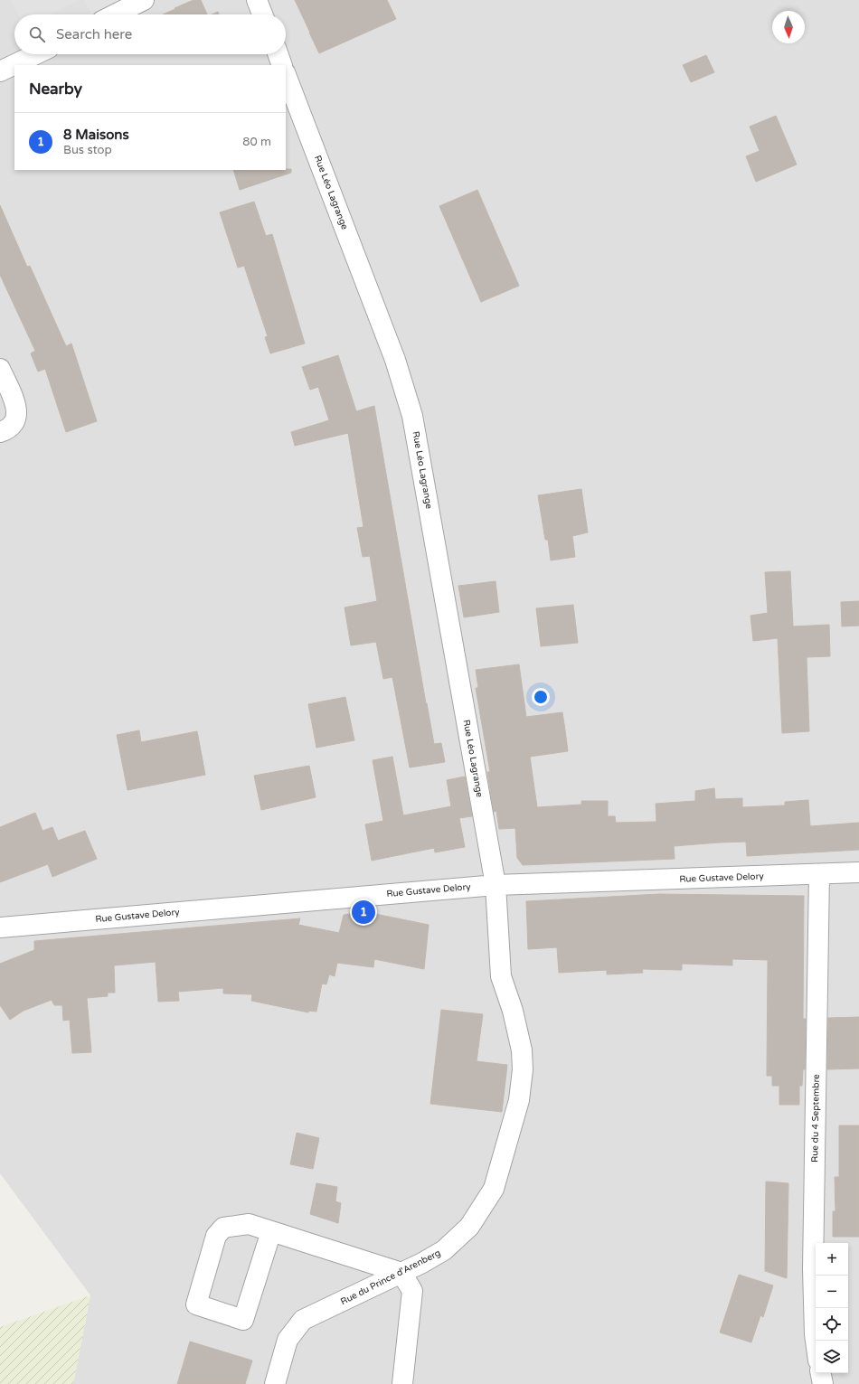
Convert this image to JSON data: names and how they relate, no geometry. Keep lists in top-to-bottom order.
{
  "streets": {
    "street": [
      "Rue Léo Lagrange",
      "Rue Gustave Delory",
      "Rue du 4 Septembre",
      "Rue du Prince d'Arenberg"
    ]
  },
  "crossings": [
    ["Rue Léo Lagrange", "Rue Gustave Delory"],
    ["Rue Léo Lagrange", "Rue du Prince d'Arenberg"],
    ["Rue Gustave Delory", "Rue du 4 Septembre"],
    ["Rue Gustave Delory", "Rue du Prince d'Arenberg"]
  ],
  "north": "bottom",
  "page": {
    "search": "Search here",
    "heading": "Nearby",
    "list": [
      {
        "mark": "1",
        "name": "8 Maisons",
        "note": "Bus stop",
        "value": "80 m"
      }
    ],
    "pins": "1",
    "map_buttons": ["+", "−"]
  }
}
